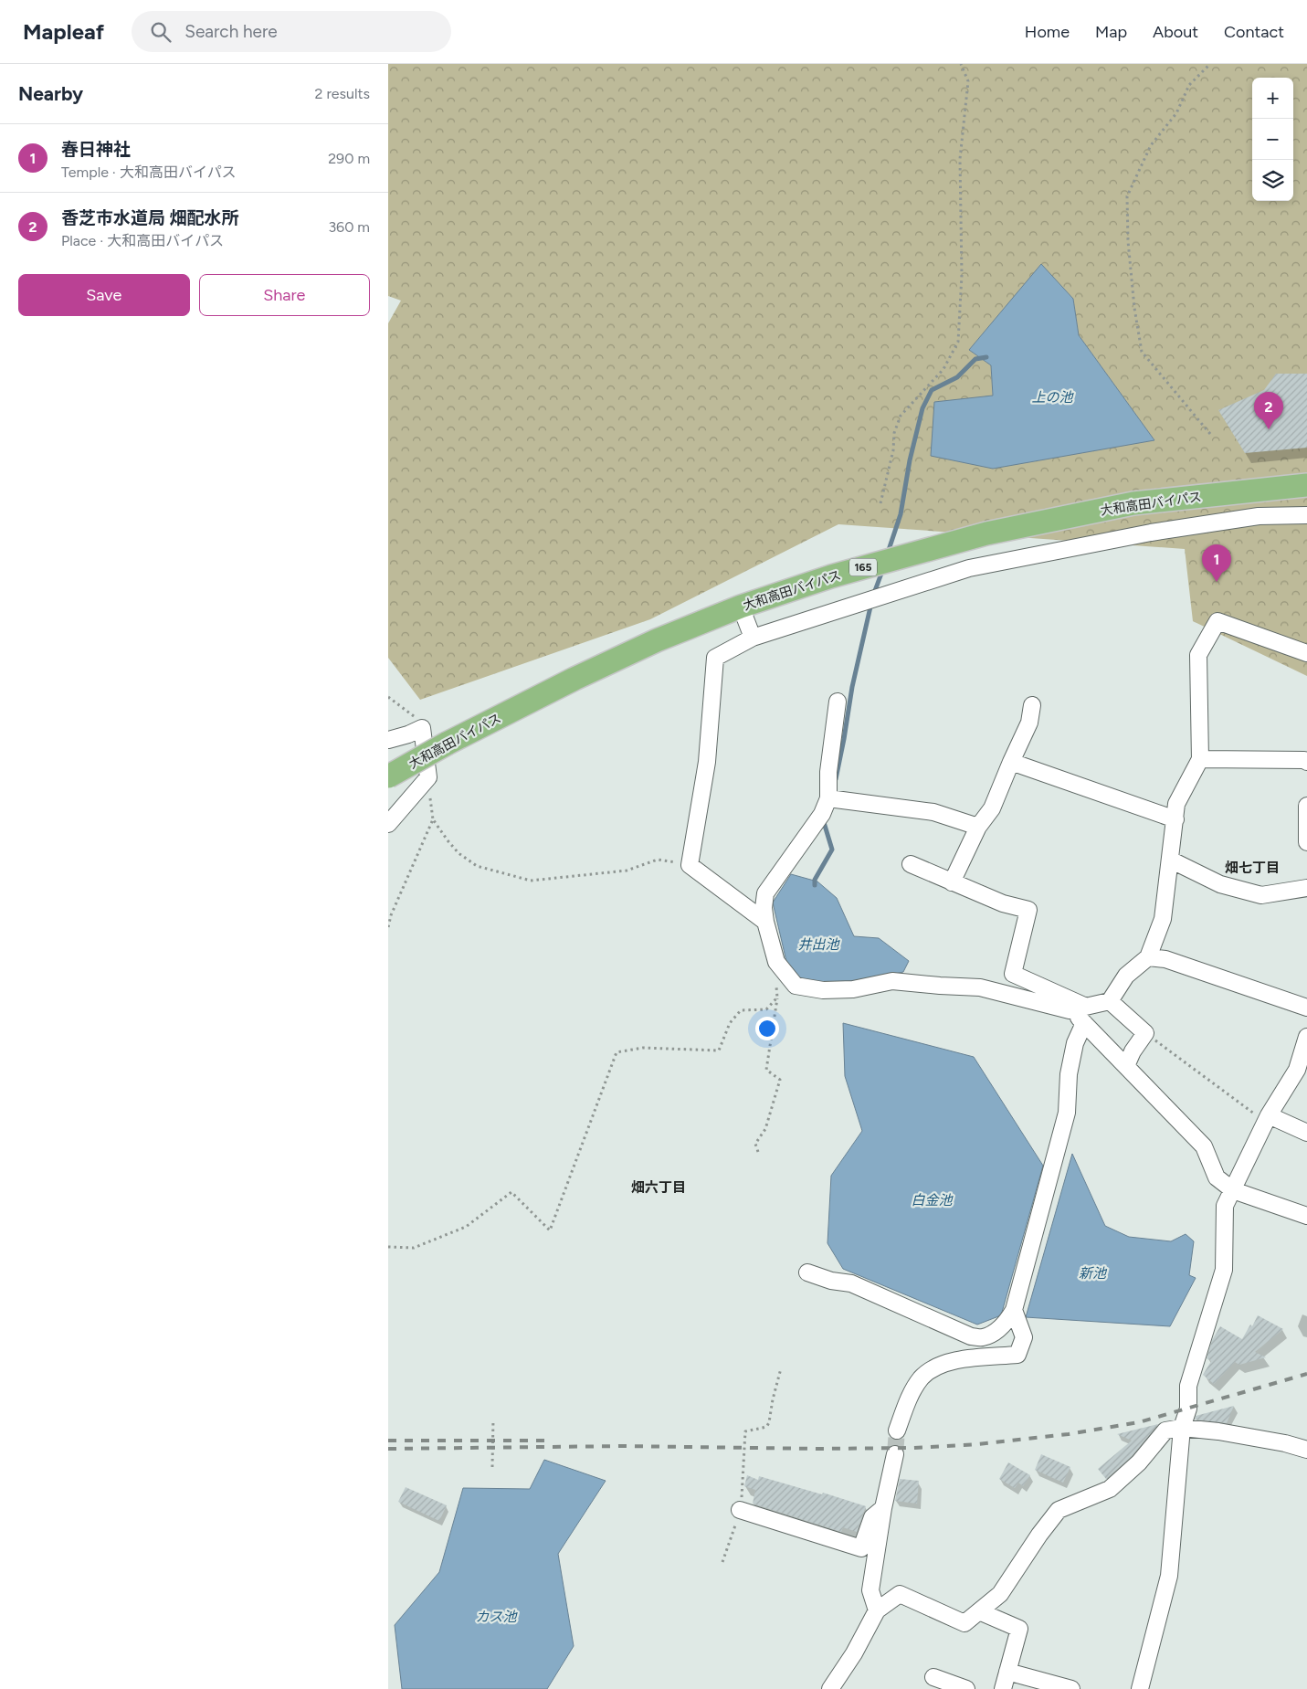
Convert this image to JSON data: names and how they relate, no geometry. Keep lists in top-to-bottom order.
{
  "streets": {
    "highway": ["大和高田バイパス", "165"]
  },
  "districts": ["畑七丁目", "畑六丁目"],
  "water": [
    "上の池",
    "井出池",
    "白金池",
    "新池",
    "カス池"
  ],
  "page": {
    "header": "Mapleaf",
    "search": "Search here",
    "nav": [
      "Home",
      "Map",
      "About",
      "Contact"
    ],
    "heading": ["Nearby", "2 results"],
    "map_buttons": ["+", "−"],
    "list": [
      {
        "mark": "1",
        "name": "春日神社",
        "note": "Temple · 大和高田バイパス",
        "value": "290 m"
      },
      {
        "mark": "2",
        "name": "香芝市水道局 畑配水所",
        "note": "Place · 大和高田バイパス",
        "value": "360 m"
      }
    ],
    "buttons": ["Save", "Share"],
    "pins": ["2", "1"]
  }
}
